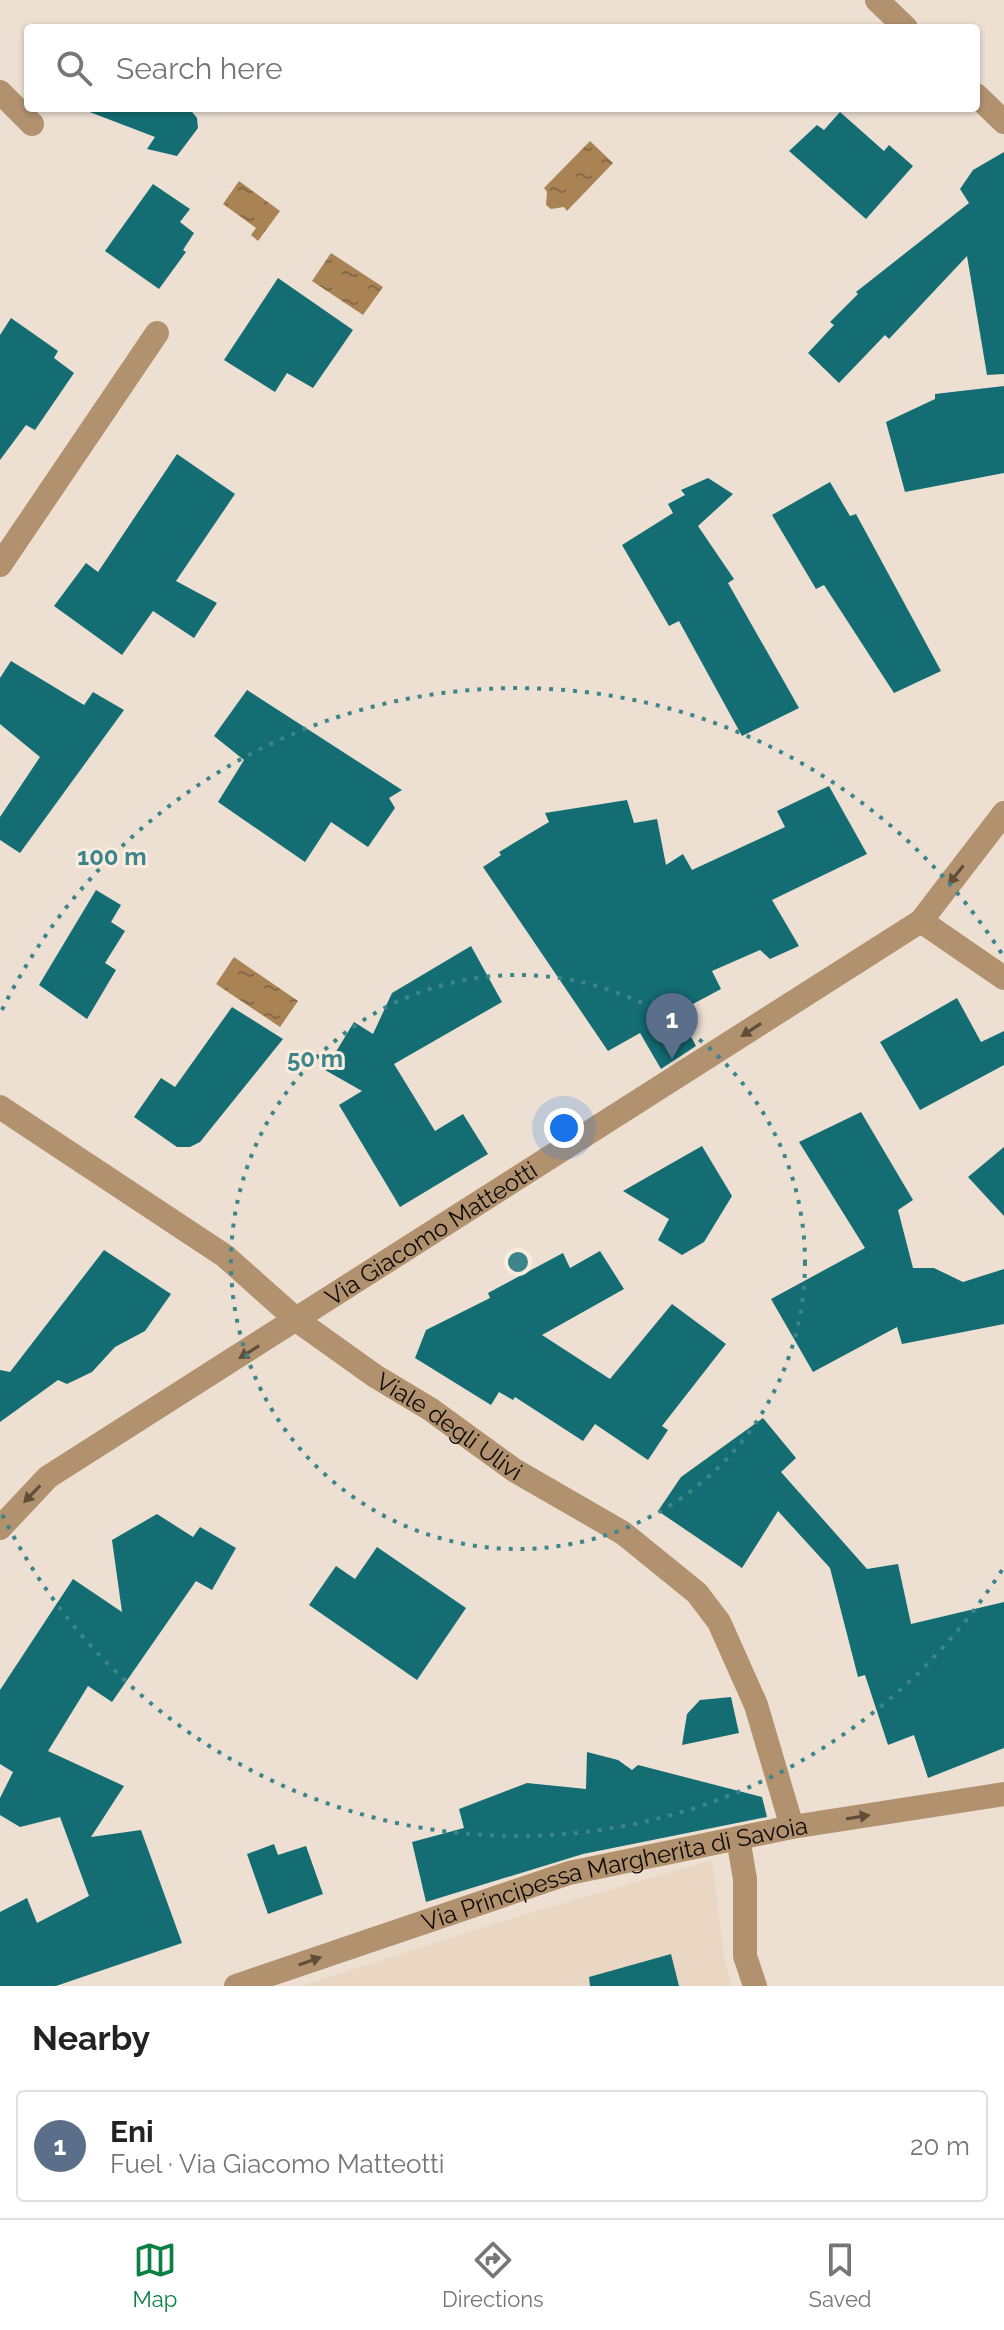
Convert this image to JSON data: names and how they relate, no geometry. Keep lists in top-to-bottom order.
{
  "streets": {
    "street": ["Via Giacomo Matteotti", "Viale degli Ulivi", "Via Principessa Margherita di Savoia"]
  },
  "crossings": [
    ["Via Giacomo Matteotti", "Viale degli Ulivi"],
    ["Viale degli Ulivi", "Via Principessa Margherita di Savoia"]
  ],
  "one_way": ["Via Giacomo Matteotti", "Via Principessa Margherita di Savoia"],
  "page": {
    "search": "Search here",
    "pins": "1",
    "heading": "Nearby",
    "list": [
      {
        "mark": "1",
        "name": "Eni",
        "note": "Fuel · Via Giacomo Matteotti",
        "value": "20 m"
      }
    ],
    "nav": ["Map", "Directions", "Saved"]
  },
  "rings": ["100 m", "50 m"]
}
